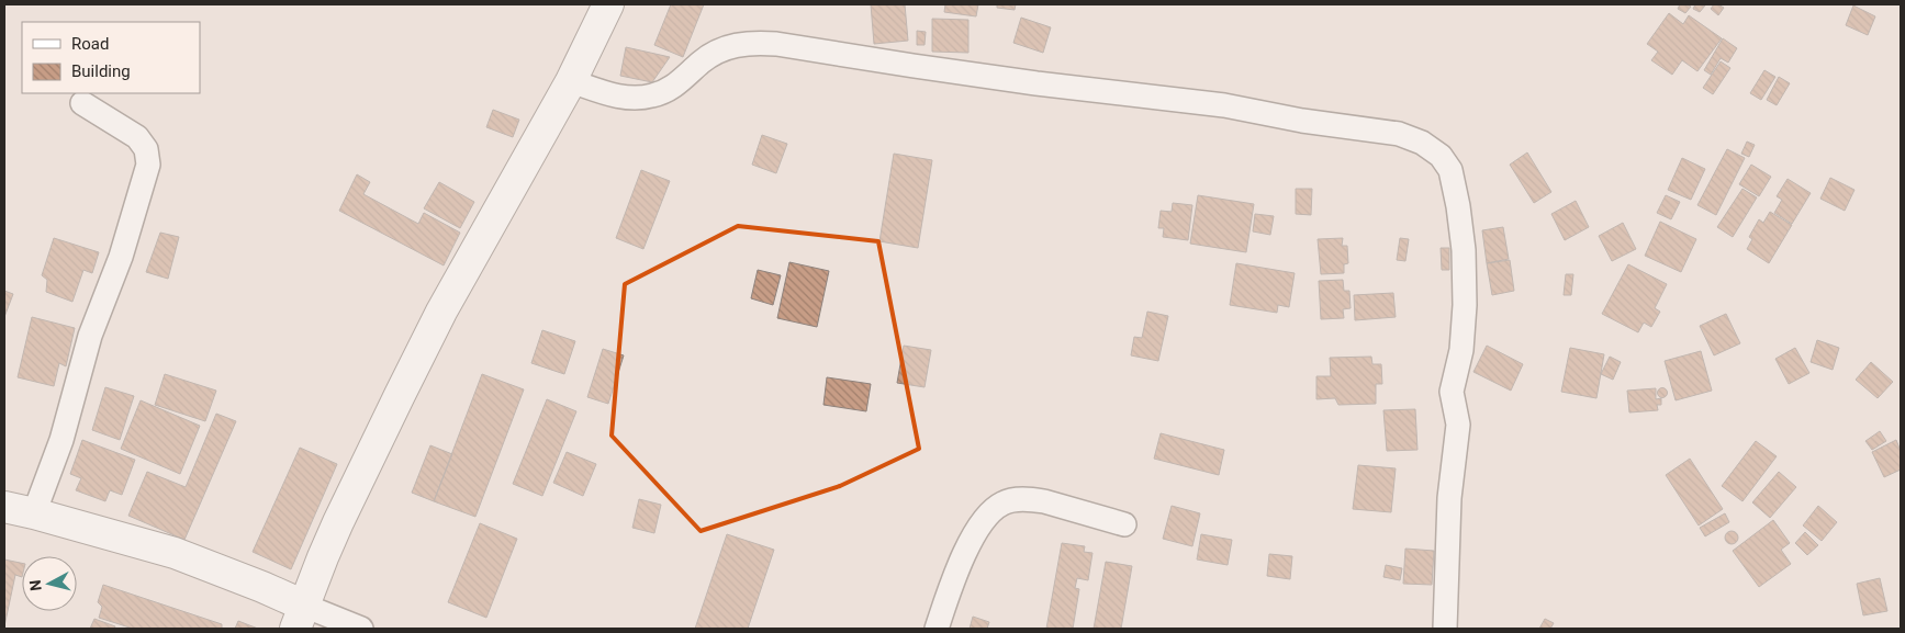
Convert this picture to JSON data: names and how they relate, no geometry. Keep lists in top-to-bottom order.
{
  "legend": ["Road", "Building"],
  "north": "left"
}
